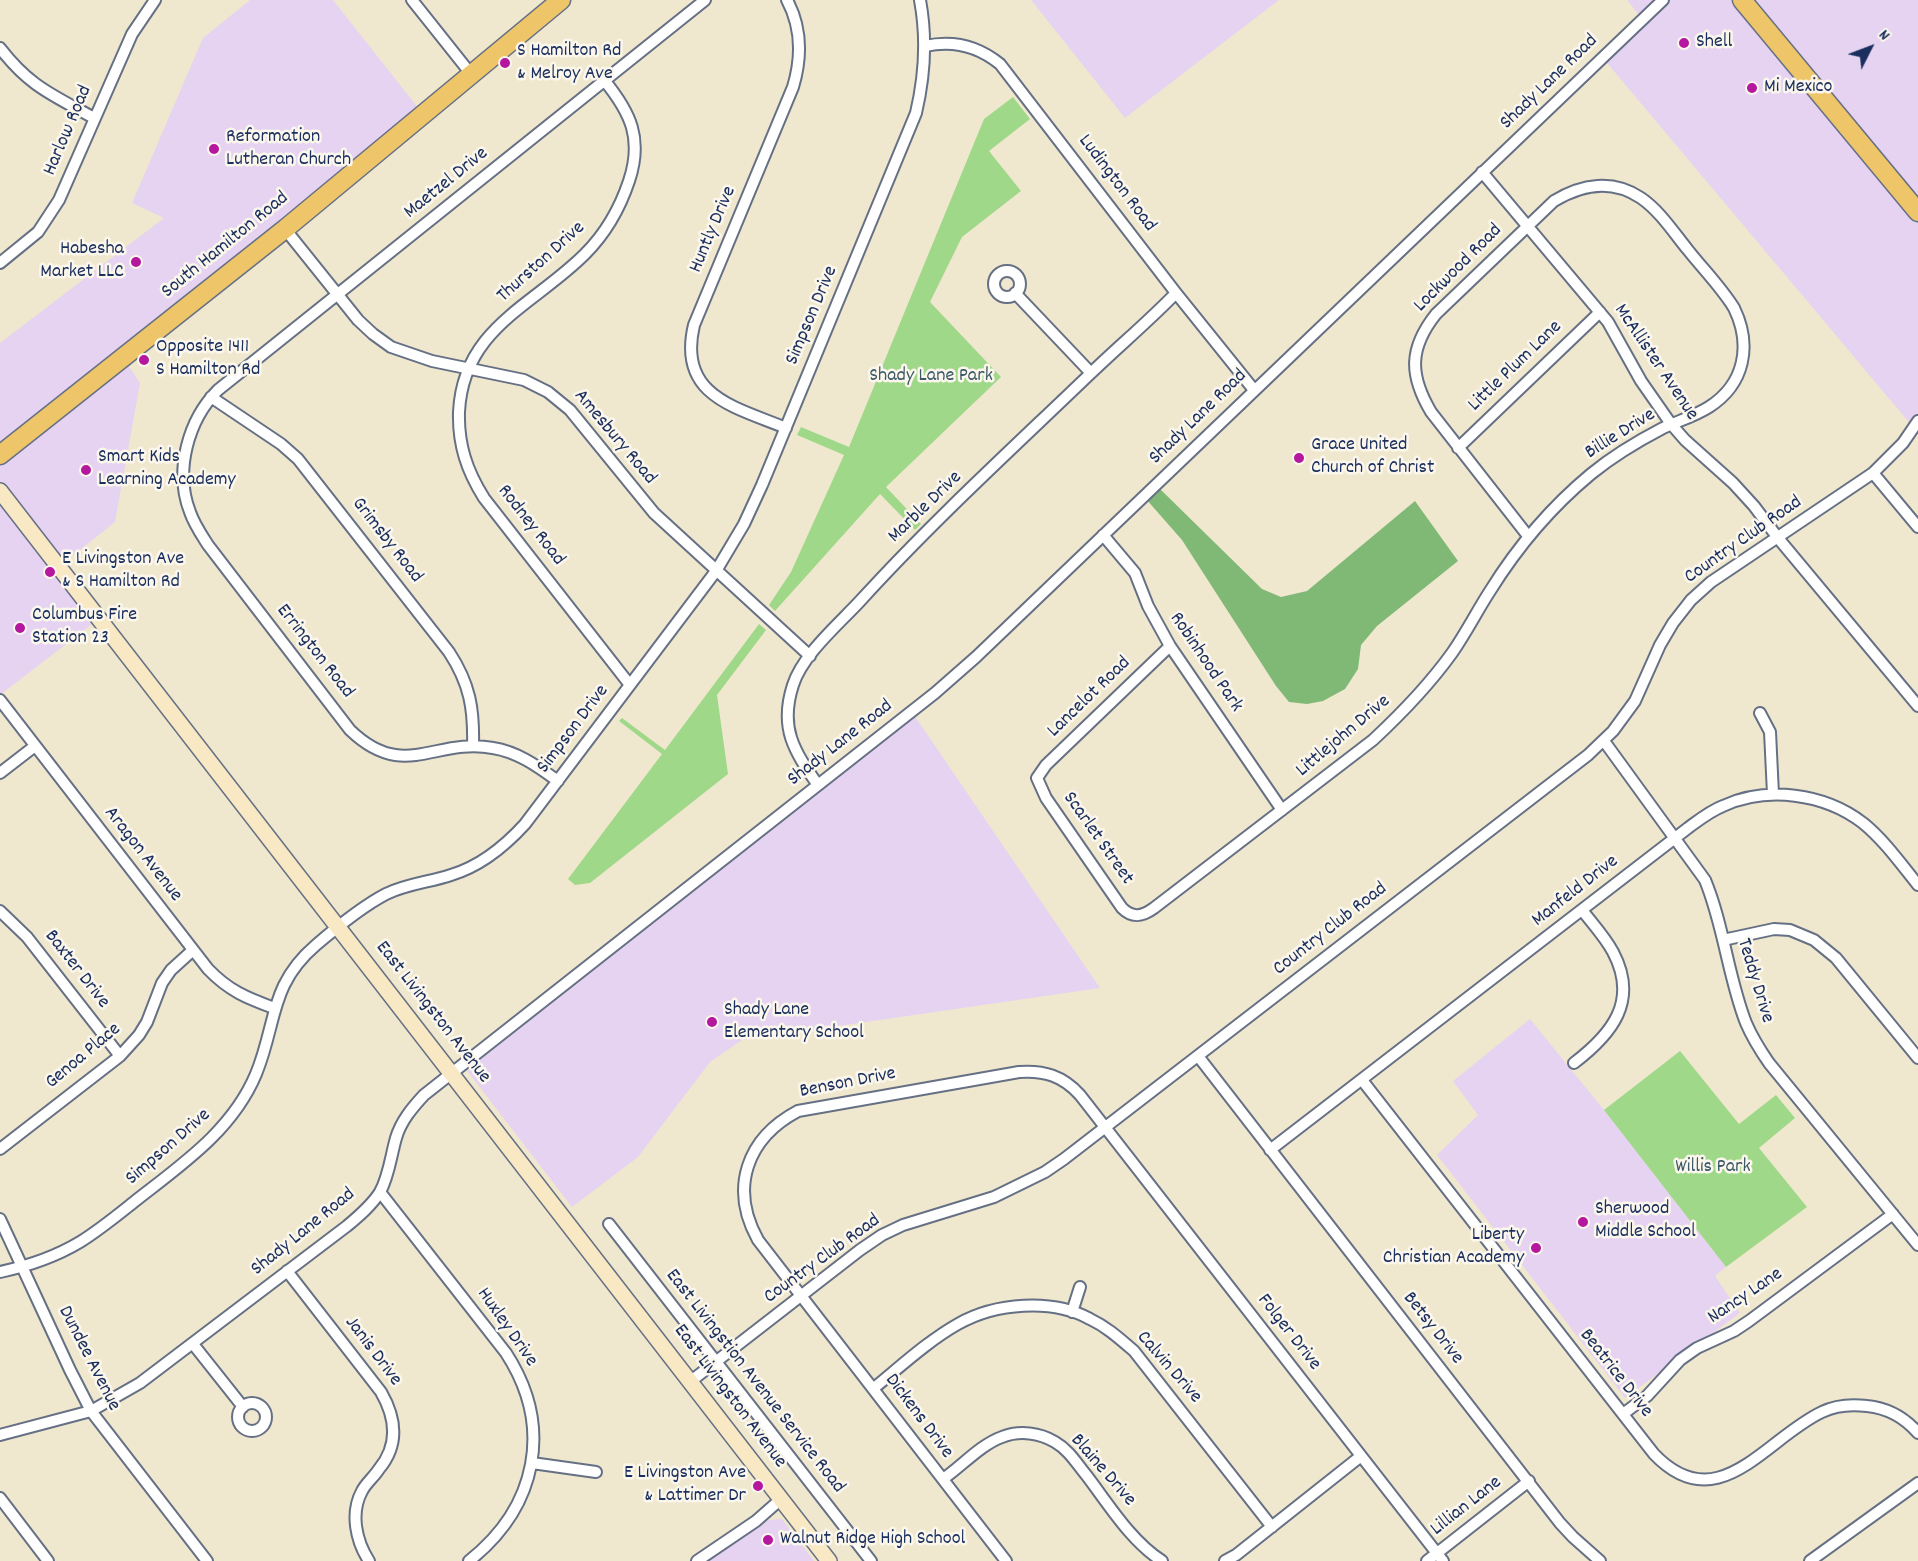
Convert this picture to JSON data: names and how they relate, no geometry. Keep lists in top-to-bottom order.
{
  "streets": {
    "main road": ["South Hamilton Road", "East Livingston Avenue"],
    "street": [
      "Shady Lane Road",
      "Harlow Road",
      "Maetzel Drive",
      "Ludington Road",
      "Huntly Drive",
      "Thurston Drive",
      "Lockwood Road",
      "Simpson Drive",
      "McAllister Avenue",
      "Little Plum Lane",
      "Billie Drive",
      "Amesbury Road",
      "Marble Drive",
      "Rodney Road",
      "Grimsby Road",
      "Country Club Road",
      "Errington Road",
      "Robinhood Park",
      "Lancelot Road",
      "Littlejohn Drive",
      "Scarlet Street",
      "Aragon Avenue",
      "Manfeld Drive",
      "Baxter Drive",
      "Teddy Drive",
      "Genoa Place",
      "Benson Drive",
      "Nancy Lane",
      "Huxley Drive",
      "Betsy Drive",
      "Folger Drive",
      "Janis Drive",
      "Dundee Avenue",
      "Calvin Drive",
      "Beatrice Drive",
      "East Livingstion Avenue Service Road",
      "Dickens Drive",
      "Blaine Drive",
      "Lillian Lane"
    ]
  },
  "crossings": [
    ["Shady Lane Road", "Ludington Road"],
    ["Shady Lane Road", "McAllister Avenue"],
    ["Shady Lane Road", "Marble Drive"],
    ["Shady Lane Road", "Robinhood Park"],
    ["Shady Lane Road", "East Livingston Avenue"],
    ["Shady Lane Road", "Huxley Drive"],
    ["Shady Lane Road", "Janis Drive"],
    ["Shady Lane Road", "Dundee Avenue"],
    ["Maetzel Drive", "Thurston Drive"],
    ["Maetzel Drive", "Amesbury Road"],
    ["Maetzel Drive", "Grimsby Road"],
    ["Maetzel Drive", "Errington Road"],
    ["Ludington Road", "Simpson Drive"],
    ["Ludington Road", "Marble Drive"],
    ["Huntly Drive", "Simpson Drive"],
    ["South Hamilton Road", "Amesbury Road"],
    ["Thurston Drive", "Amesbury Road"],
    ["Thurston Drive", "Rodney Road"],
    ["Lockwood Road", "McAllister Avenue"],
    ["Lockwood Road", "Little Plum Lane"],
    ["Lockwood Road", "Billie Drive"],
    ["Lockwood Road", "Littlejohn Drive"],
    ["Simpson Drive", "Amesbury Road"],
    ["Simpson Drive", "Rodney Road"],
    ["Simpson Drive", "Errington Road"],
    ["Simpson Drive", "Aragon Avenue"],
    ["Simpson Drive", "East Livingston Avenue"],
    ["Simpson Drive", "Dundee Avenue"],
    ["McAllister Avenue", "Little Plum Lane"],
    ["McAllister Avenue", "Billie Drive"],
    ["McAllister Avenue", "Country Club Road"],
    ["Billie Drive", "Littlejohn Drive"],
    ["Amesbury Road", "Marble Drive"],
    ["Amesbury Road", "Rodney Road"],
    ["Grimsby Road", "Errington Road"],
    ["Country Club Road", "Teddy Drive"],
    ["Country Club Road", "East Livingston Avenue"],
    ["Country Club Road", "Benson Drive"],
    ["Country Club Road", "Betsy Drive"],
    ["Country Club Road", "Folger Drive"],
    ["Country Club Road", "East Livingstion Avenue Service Road"],
    ["Country Club Road", "Dickens Drive"],
    ["Robinhood Park", "Lancelot Road"],
    ["Robinhood Park", "Littlejohn Drive"],
    ["Lancelot Road", "Scarlet Street"],
    ["Littlejohn Drive", "Scarlet Street"],
    ["Aragon Avenue", "Genoa Place"],
    ["Manfeld Drive", "Teddy Drive"],
    ["Manfeld Drive", "Betsy Drive"],
    ["Manfeld Drive", "Beatrice Drive"],
    ["Baxter Drive", "Genoa Place"],
    ["Teddy Drive", "Nancy Lane"],
    ["Benson Drive", "Folger Drive"],
    ["Benson Drive", "Dickens Drive"],
    ["Nancy Lane", "Beatrice Drive"],
    ["Betsy Drive", "Lillian Lane"],
    ["Folger Drive", "Lillian Lane"],
    ["Calvin Drive", "Dickens Drive"],
    ["Dickens Drive", "Blaine Drive"]
  ],
  "parks": ["Shady Lane Park", "Willis Park"],
  "places": [
    "Shell",
    "S Hamilton Rd & Melroy Ave",
    "Mi Mexico",
    "Reformation Lutheran Church",
    "Habesha Market LLC",
    "Opposite 1411 S Hamilton Rd",
    "Grace United Church of Christ",
    "Smart Kids Learning Academy",
    "E Livingston Ave & S Hamilton Rd",
    "Columbus Fire Station 23",
    "Shady Lane Elementary School",
    "Sherwood Middle School",
    "Liberty Christian Academy",
    "E Livingston Ave & Lattimer Dr",
    "Walnut Ridge High School"
  ],
  "north": "top right"
}
